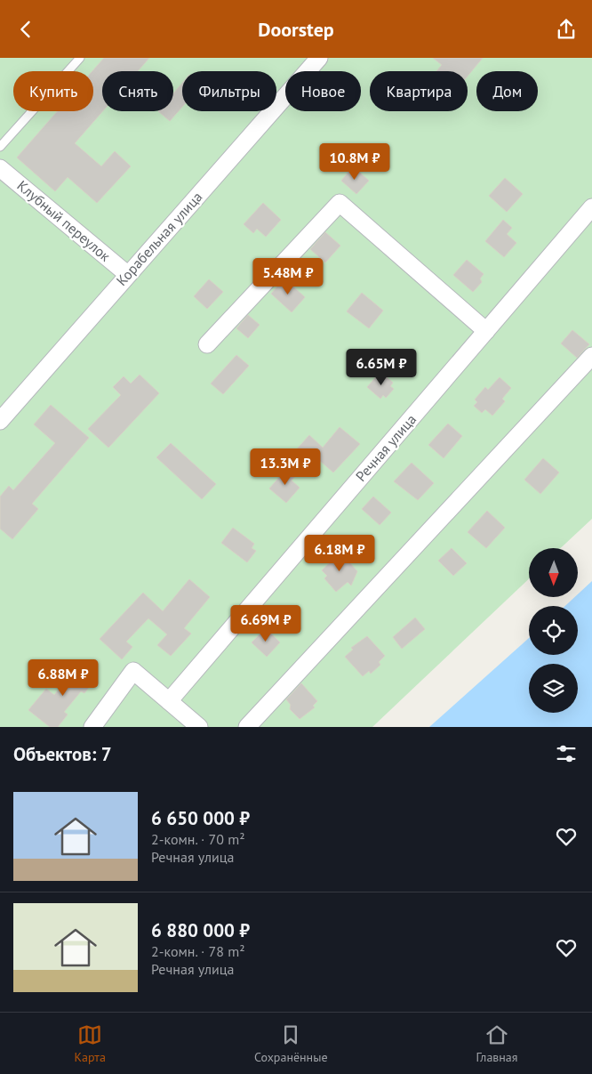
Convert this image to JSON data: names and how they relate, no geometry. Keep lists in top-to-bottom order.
{
  "streets": {
    "street": ["Клубный переулок", "Корабельная улица", "Речная улица"]
  },
  "crossings": [
    ["Клубный переулок", "Корабельная улица"]
  ],
  "north": "bottom",
  "page": {
    "header": "Doorstep",
    "chip": [
      "Купить",
      "Снять",
      "Фильтры",
      "Новое",
      "Квартира",
      "Дом"
    ],
    "price": [
      "10.8M ₽",
      "5.48M ₽",
      "6.65M ₽",
      "13.3M ₽",
      "6.18M ₽",
      "6.69M ₽",
      "6.88M ₽"
    ],
    "heading": "Объектов: 7",
    "list": [
      {
        "name": "6 650 000 ₽",
        "note": "2-комн. · 70 m² · Речная улица"
      },
      {
        "name": "6 880 000 ₽",
        "note": "2-комн. · 78 m² · Речная улица"
      }
    ],
    "tabs": ["Карта", "Сохранённые", "Главная"]
  }
}
